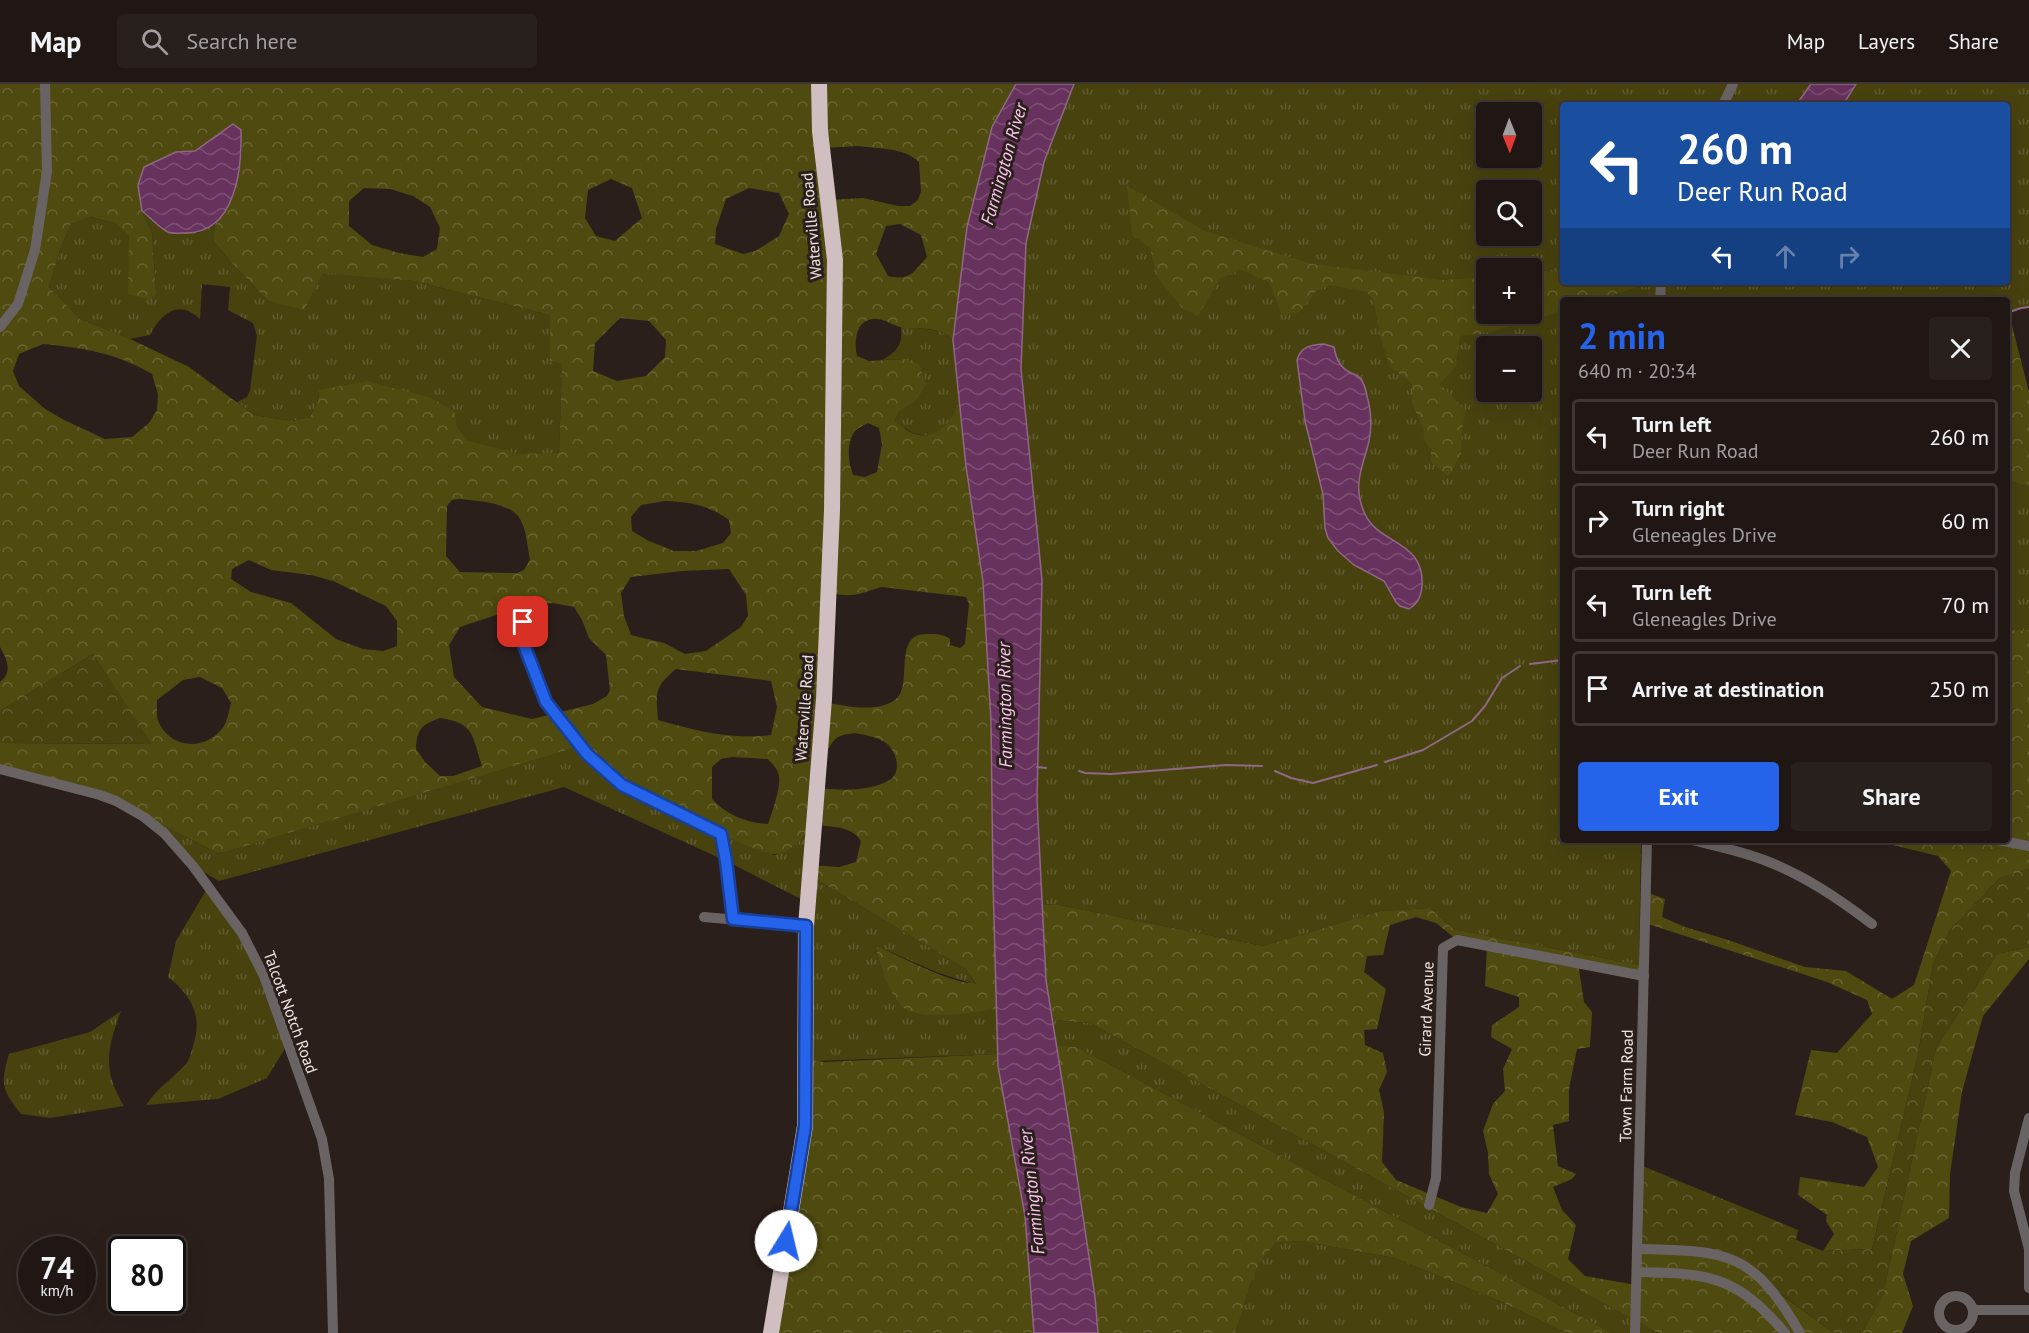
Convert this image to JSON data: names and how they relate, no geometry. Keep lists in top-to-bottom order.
{
  "streets": {
    "highway": ["Waterville Road"],
    "street": ["Girard Avenue", "Talcott Notch Road", "Town Farm Road"]
  },
  "crossings": [
    ["Girard Avenue", "Town Farm Road"]
  ],
  "water": ["Farmington River"],
  "north": "bottom",
  "page": {
    "header": "Map",
    "search": "Search here",
    "nav": ["Map", "Layers", "Share"],
    "map_buttons": ["+", "−"],
    "turn": ["260 m", "Deer Run Road"],
    "heading": ["2 min", "640 m · 20:34"],
    "list": [
      {
        "name": "Turn left",
        "note": "Deer Run Road",
        "value": "260 m"
      },
      {
        "name": "Turn right",
        "note": "Gleneagles Drive",
        "value": "60 m"
      },
      {
        "name": "Turn left",
        "note": "Gleneagles Drive",
        "value": "70 m"
      },
      {
        "name": "Arrive at destination",
        "value": "250 m"
      }
    ],
    "buttons": ["Exit", "Share"],
    "speed": "74 km/h",
    "limit": "80"
  }
}
